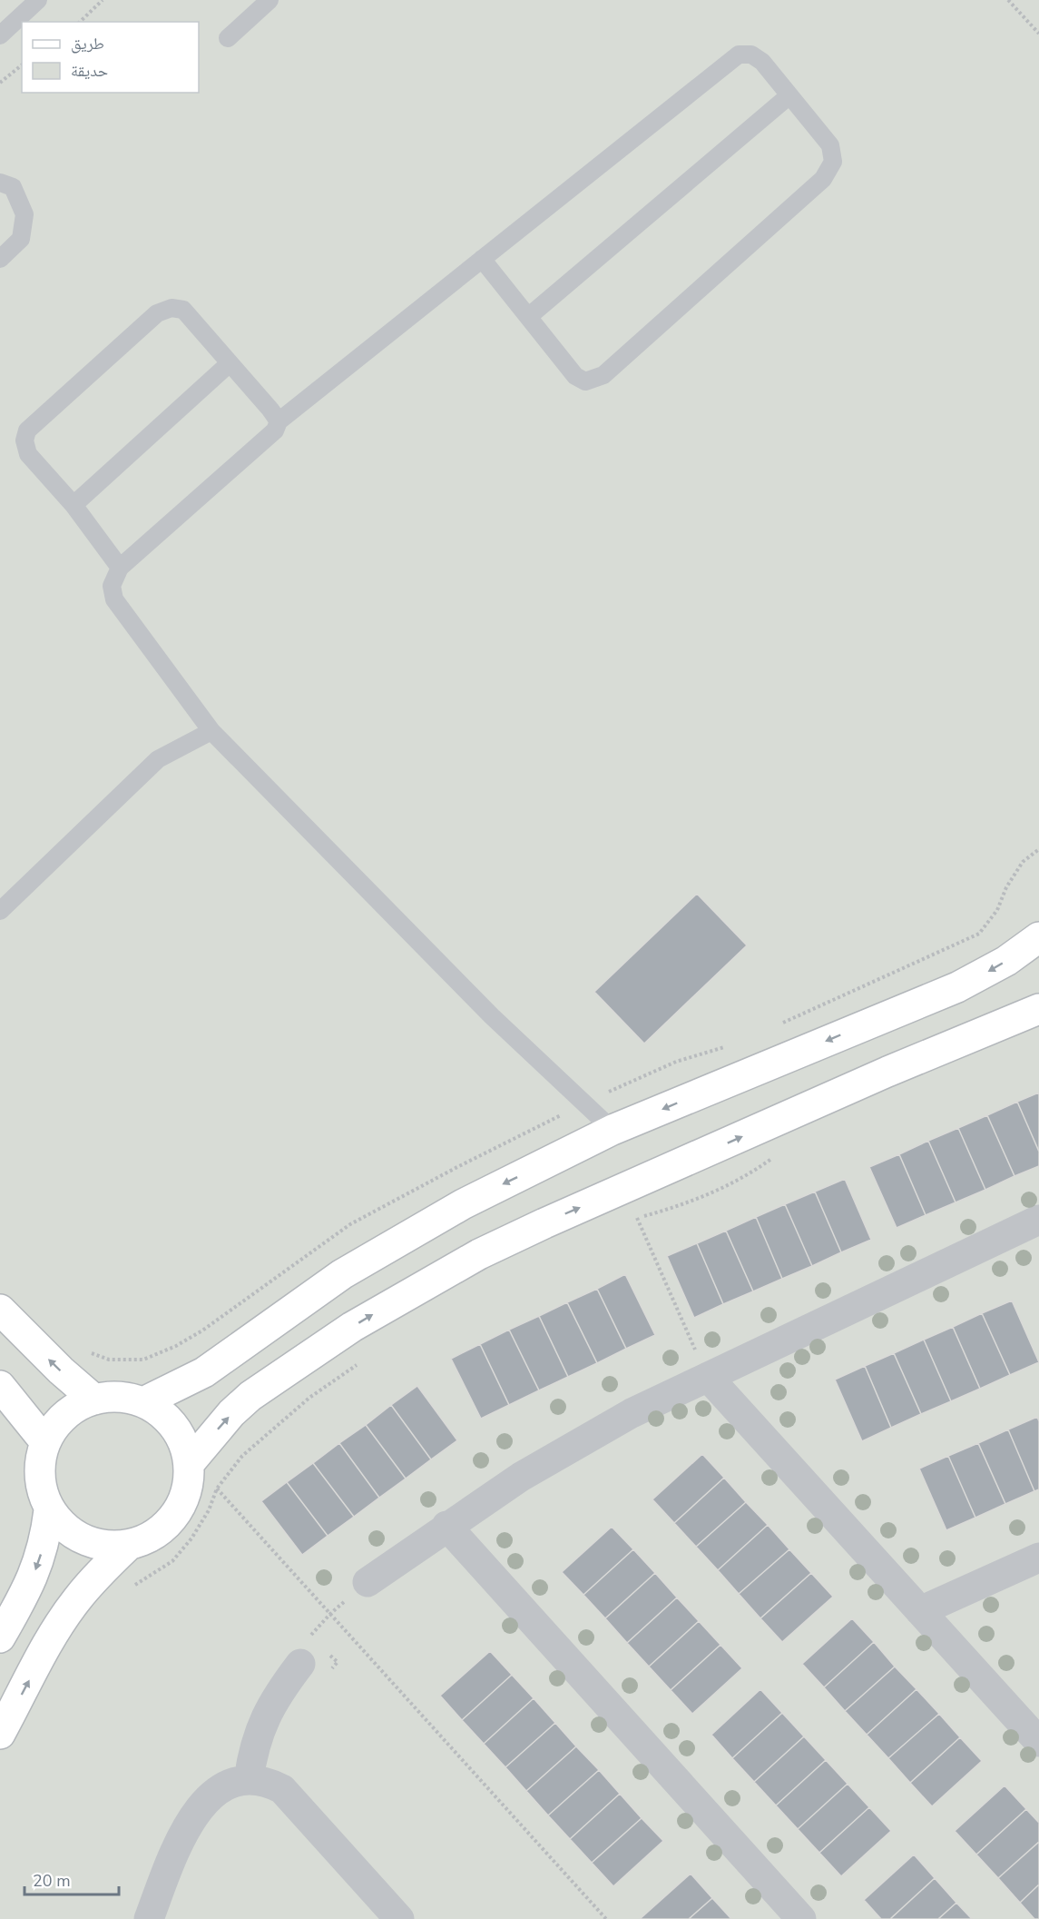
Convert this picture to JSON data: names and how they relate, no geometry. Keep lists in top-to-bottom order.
{
  "legend": ["طريق", "حديقة"],
  "scale_bar": "20 m"
}
